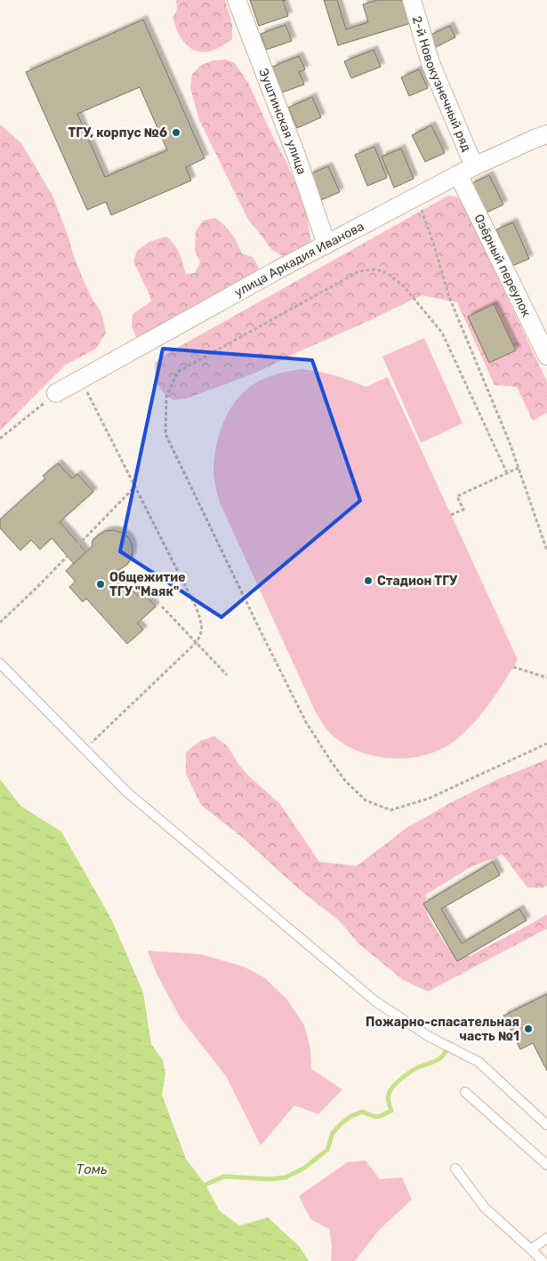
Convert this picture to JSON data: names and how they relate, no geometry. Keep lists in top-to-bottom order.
{
  "streets": {
    "street": [
      "2-й Новокузнечный ряд",
      "Эуштинская улица",
      "улица Аркадия Иванова",
      "Озёрный переулок"
    ]
  },
  "crossings": [
    ["2-й Новокузнечный ряд", "улица Аркадия Иванова"],
    ["Эуштинская улица", "улица Аркадия Иванова"],
    ["улица Аркадия Иванова", "Озёрный переулок"]
  ],
  "water": ["Томь"],
  "places": [
    "ТГУ, корпус №6",
    "Стадион ТГУ",
    "Общежитие ТГУ \"Маяк\"",
    "Пожарно-спасательная часть №1"
  ]
}
